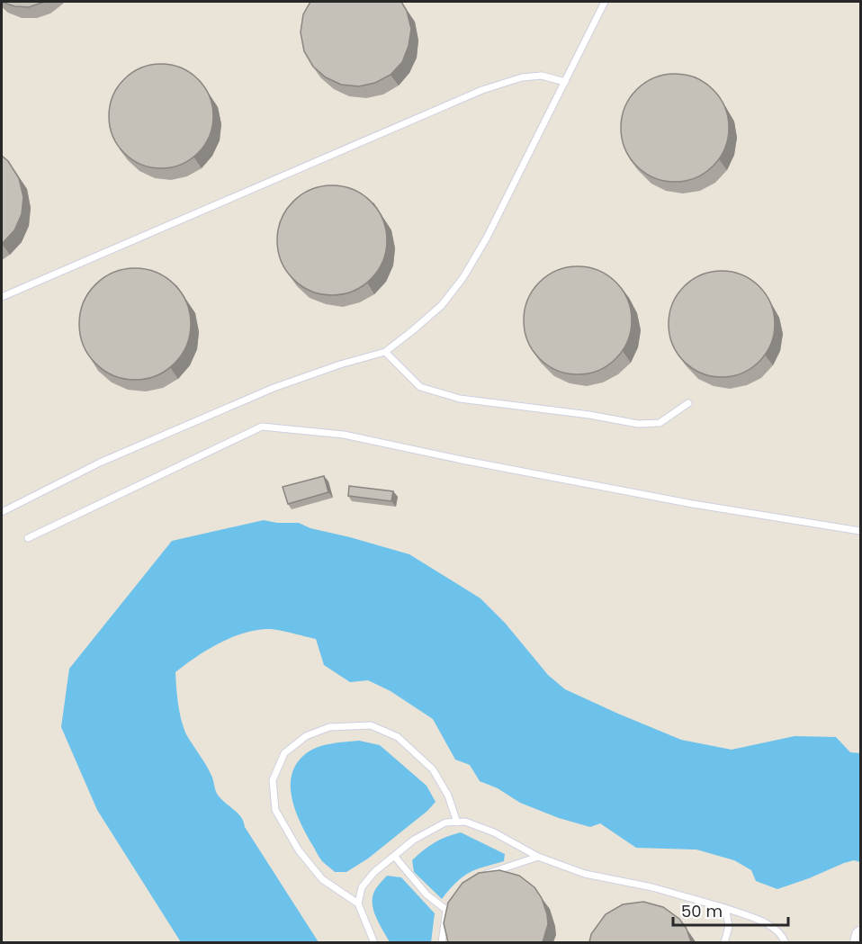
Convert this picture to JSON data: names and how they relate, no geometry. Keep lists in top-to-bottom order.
{
  "scale_bar": "50 m"
}
